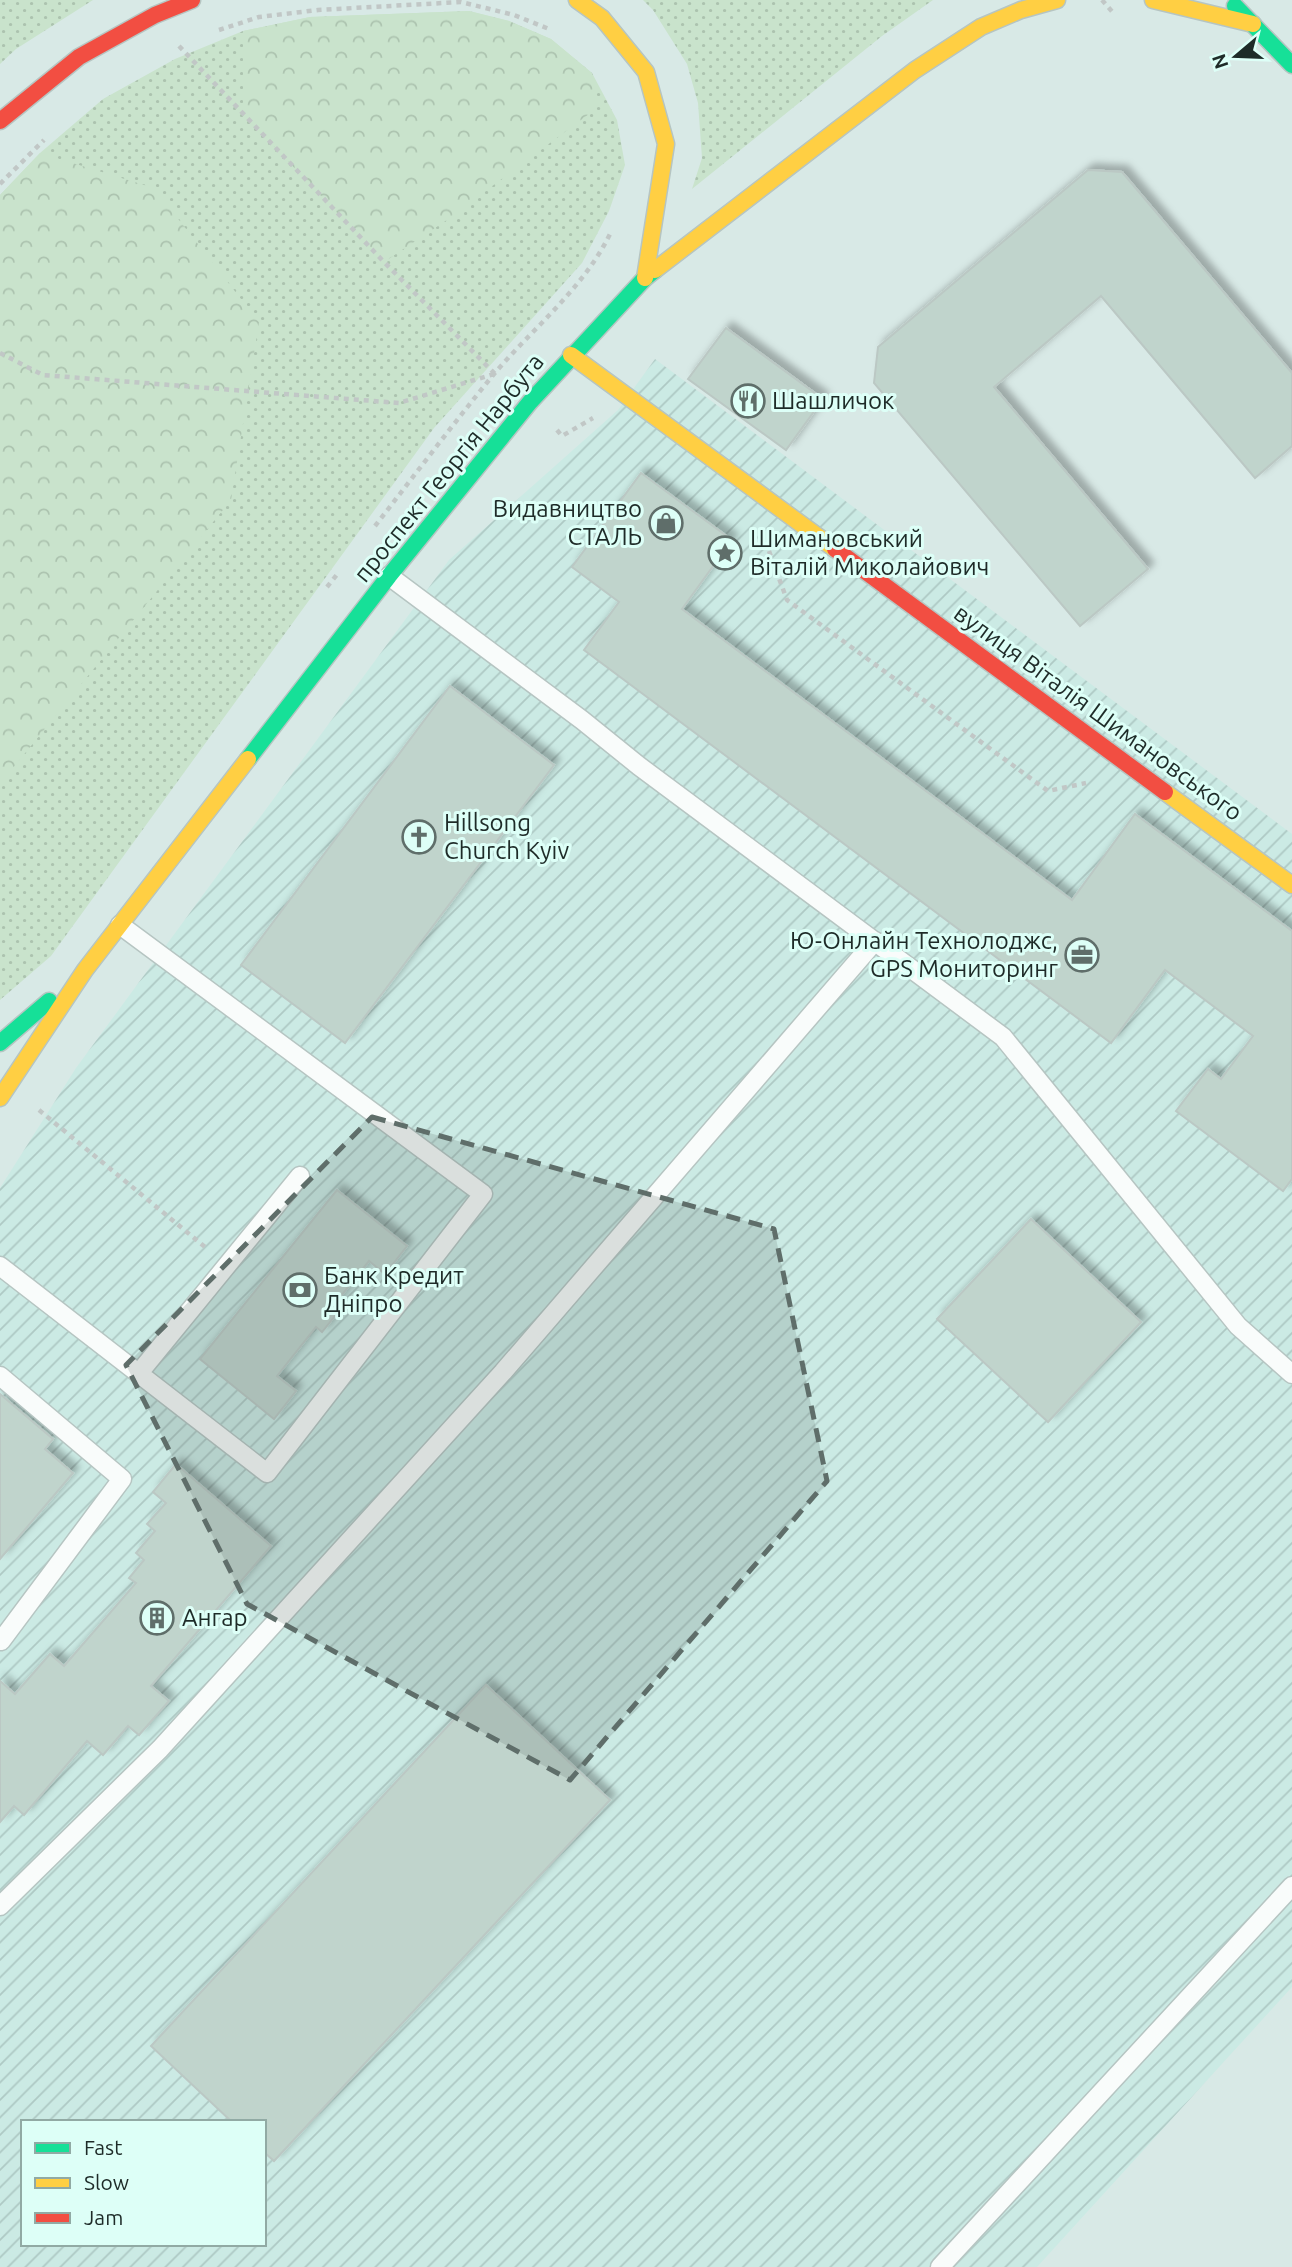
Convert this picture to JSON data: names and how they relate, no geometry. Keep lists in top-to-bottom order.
{
  "streets": {
    "main road": ["проспект Георгія Нарбута", "вулиця Віталія Шимановського"]
  },
  "crossings": [
    ["проспект Георгія Нарбута", "вулиця Віталія Шимановського"]
  ],
  "places": {
    "restaurant": ["Шашличок"],
    "shop": ["Видавництво СТАЛЬ"],
    "place": ["Шимановський Віталій Миколайович"],
    "church": ["Hillsong Church Kyiv"],
    "office": ["Ю-Онлайн Технолоджс, GPS Мониторинг"],
    "bank": ["Банк Кредит Дніпро"],
    "building": ["Ангар"]
  },
  "legend": ["Fast", "Slow", "Jam"],
  "north": "left"
}
